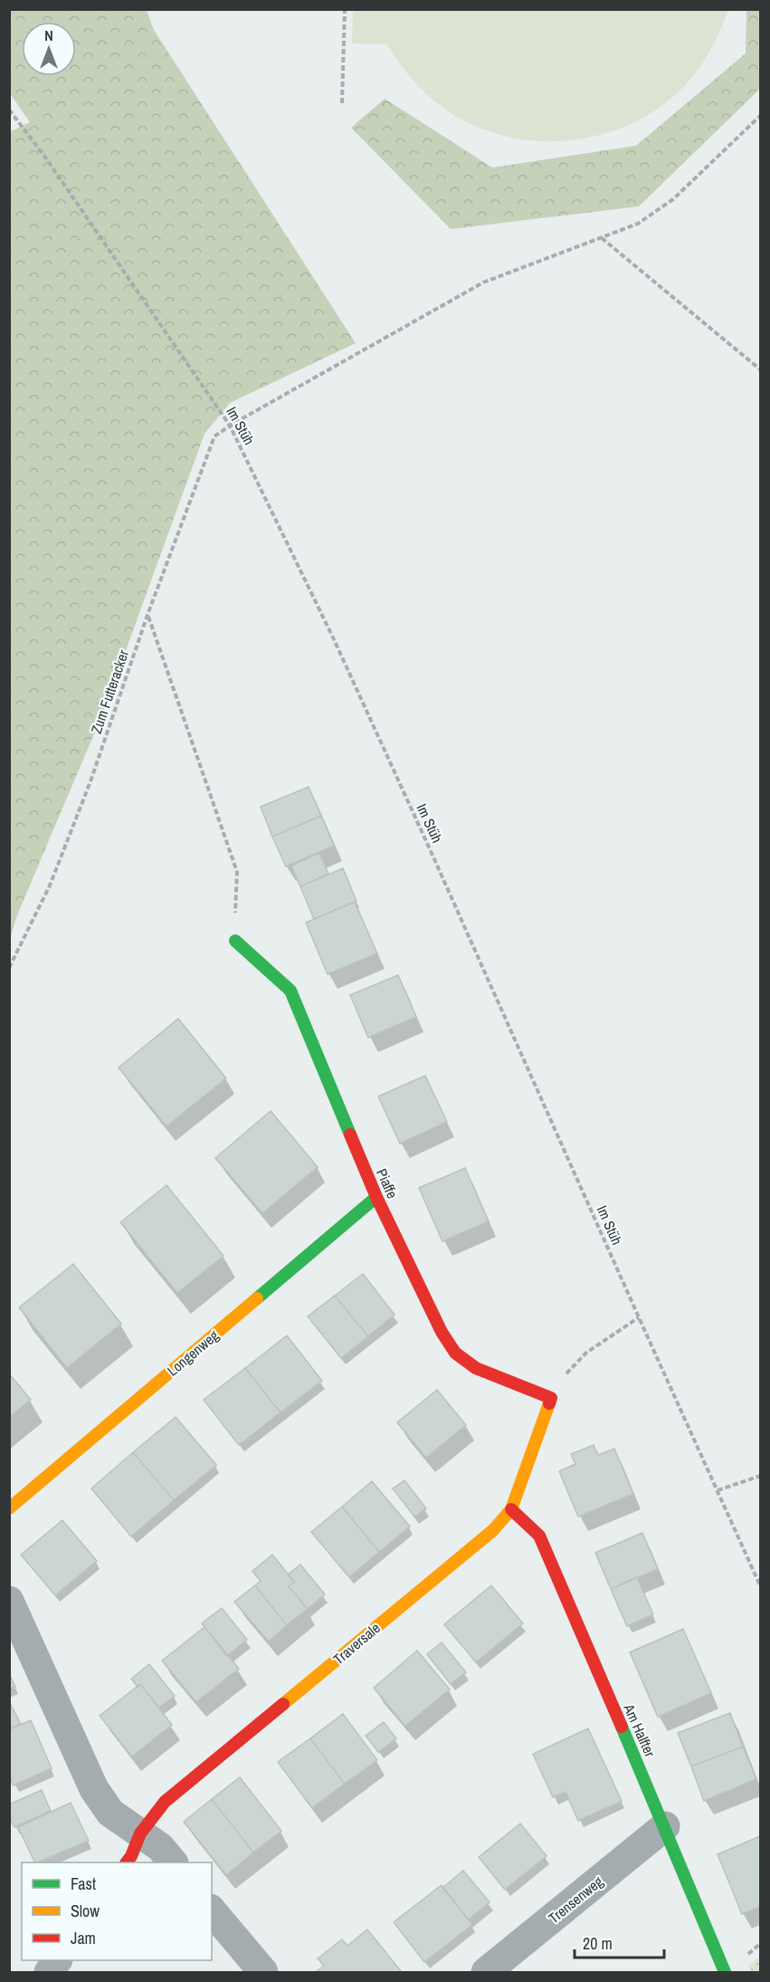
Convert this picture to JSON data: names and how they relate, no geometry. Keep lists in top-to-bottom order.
{
  "streets": {
    "street": [
      "Piaffe",
      "Longenweg",
      "Traversale",
      "Am Halfter",
      "Trensenweg"
    ],
    "path": ["Im Stüh", "Zum Futteracker"]
  },
  "crossings": [
    ["Im Stüh", "Zum Futteracker"],
    ["Piaffe", "Longenweg"],
    ["Piaffe", "Traversale"],
    ["Traversale", "Am Halfter"],
    ["Am Halfter", "Trensenweg"]
  ],
  "legend": ["Fast", "Slow", "Jam"],
  "scale_bar": "20 m",
  "north": "top"
}
